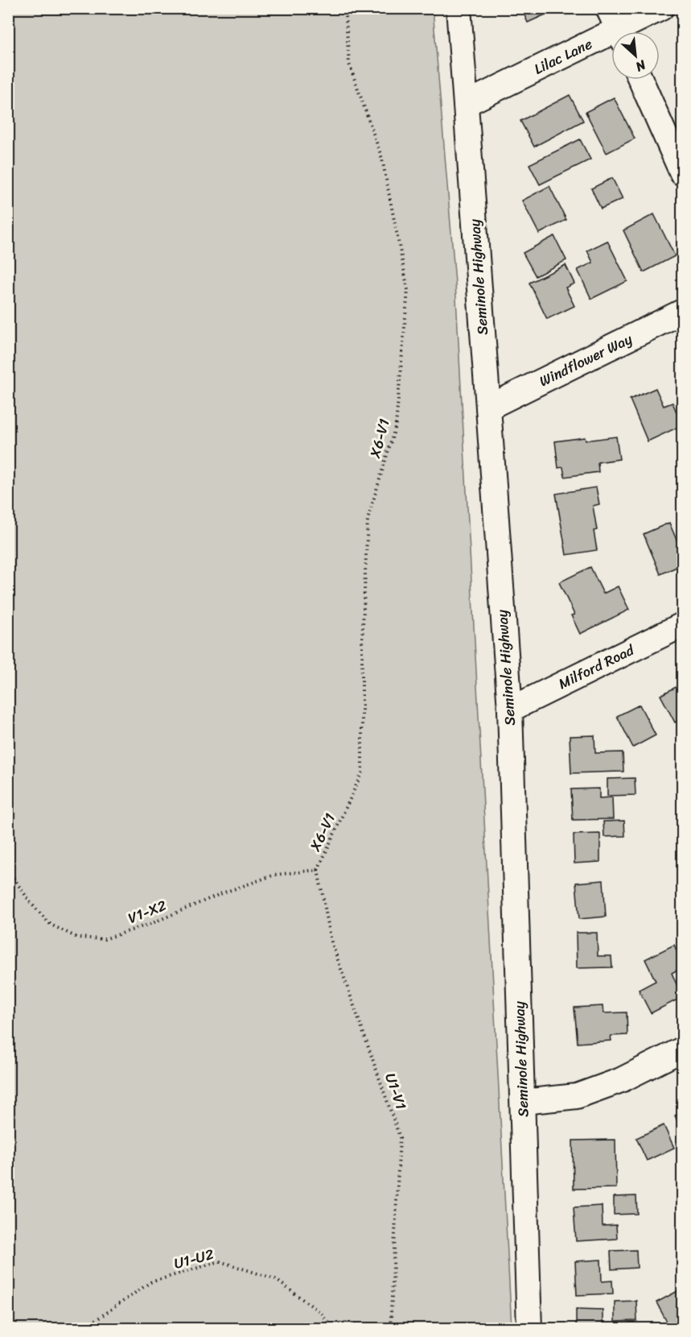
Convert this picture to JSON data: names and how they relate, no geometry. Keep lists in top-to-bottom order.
{
  "streets": {
    "street": [
      "Lilac Lane",
      "Seminole Highway",
      "Windflower Way",
      "Milford Road"
    ],
    "path": [
      "X6-V1",
      "V1-X2",
      "U1-V1",
      "U1-U2"
    ]
  },
  "crossings": [
    ["Lilac Lane", "Seminole Highway"],
    ["Seminole Highway", "Windflower Way"],
    ["Seminole Highway", "Milford Road"],
    ["X6-V1", "V1-X2"],
    ["X6-V1", "U1-V1"],
    ["V1-X2", "U1-V1"]
  ],
  "north": "bottom right"
}
